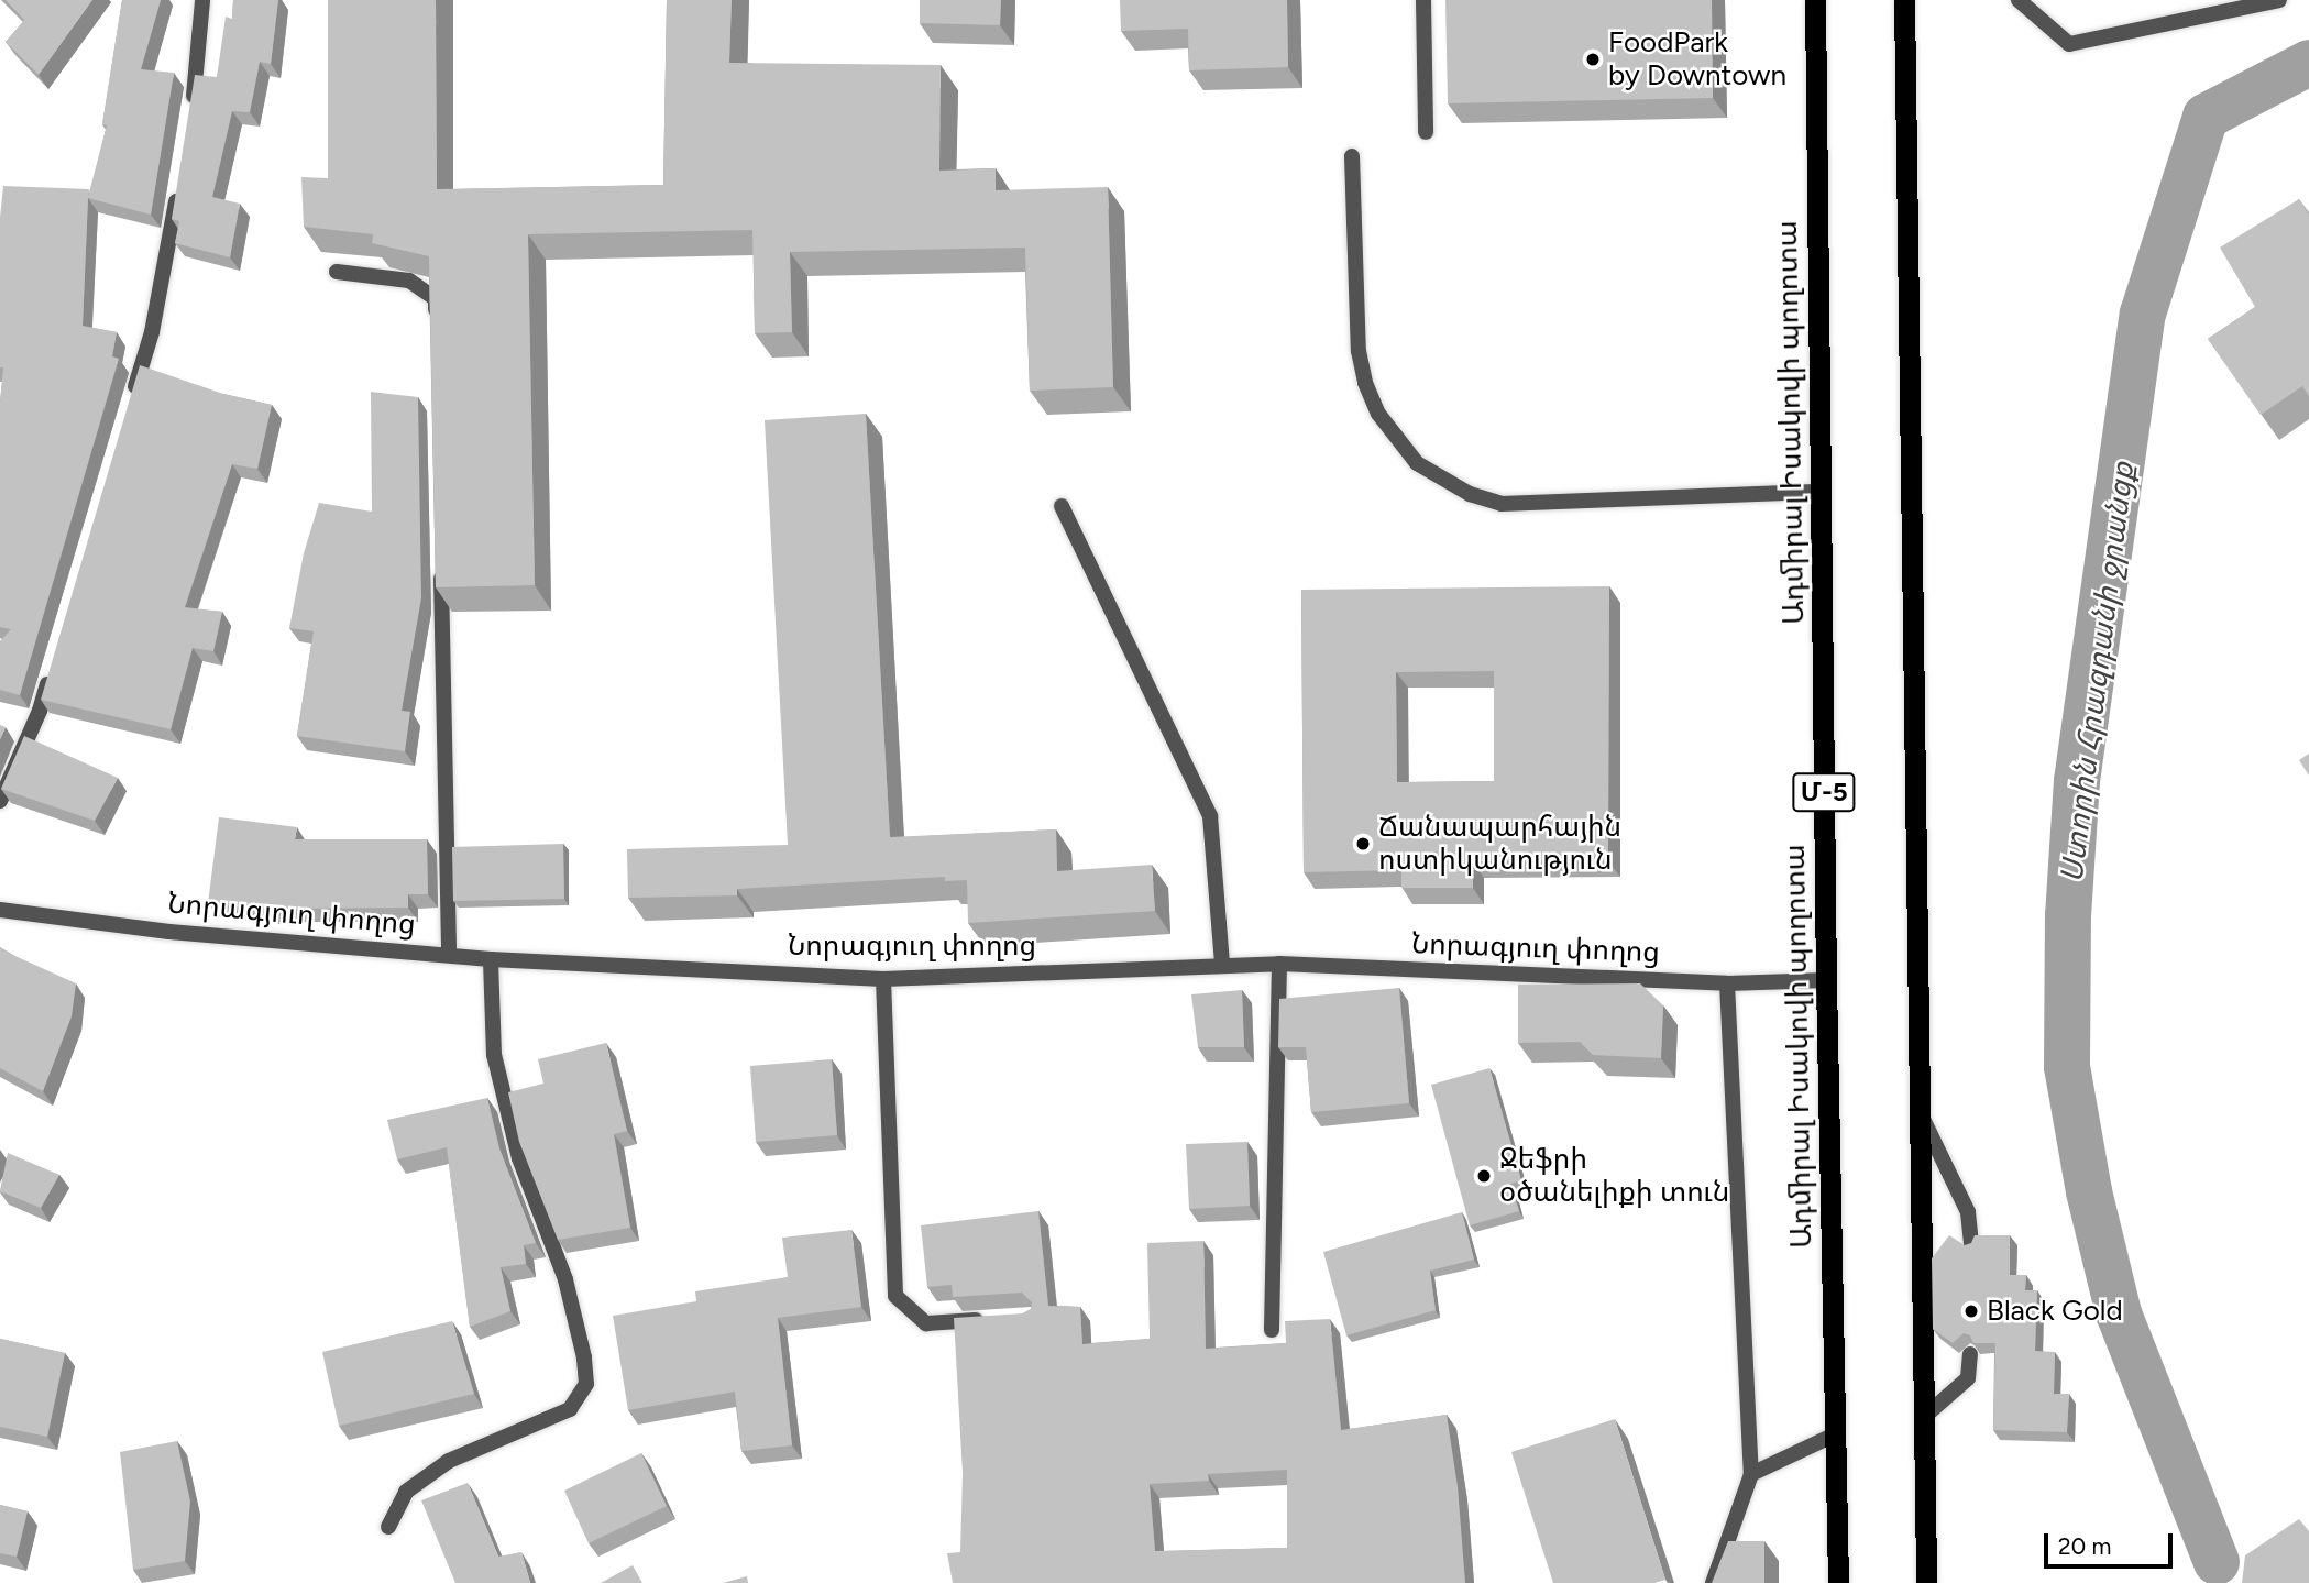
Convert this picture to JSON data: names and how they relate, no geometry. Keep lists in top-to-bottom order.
{
  "streets": {
    "highway": ["Ադմիրալ Իսակովի պողոտա", "Մ-5"],
    "street": ["Նորագյուղ փողոց"]
  },
  "crossings": [
    ["Ադմիրալ Իսակովի պողոտա", "Նորագյուղ փողոց"]
  ],
  "water": ["Ստորին Հրազդանի ջրանցք"],
  "places": [
    "FoodPark by Downtown",
    "Ճանապարհային ոստիկանություն",
    "Ջեֆրի օծանելիքի տուն",
    "Black Gold"
  ],
  "scale_bar": "20 m"
}
